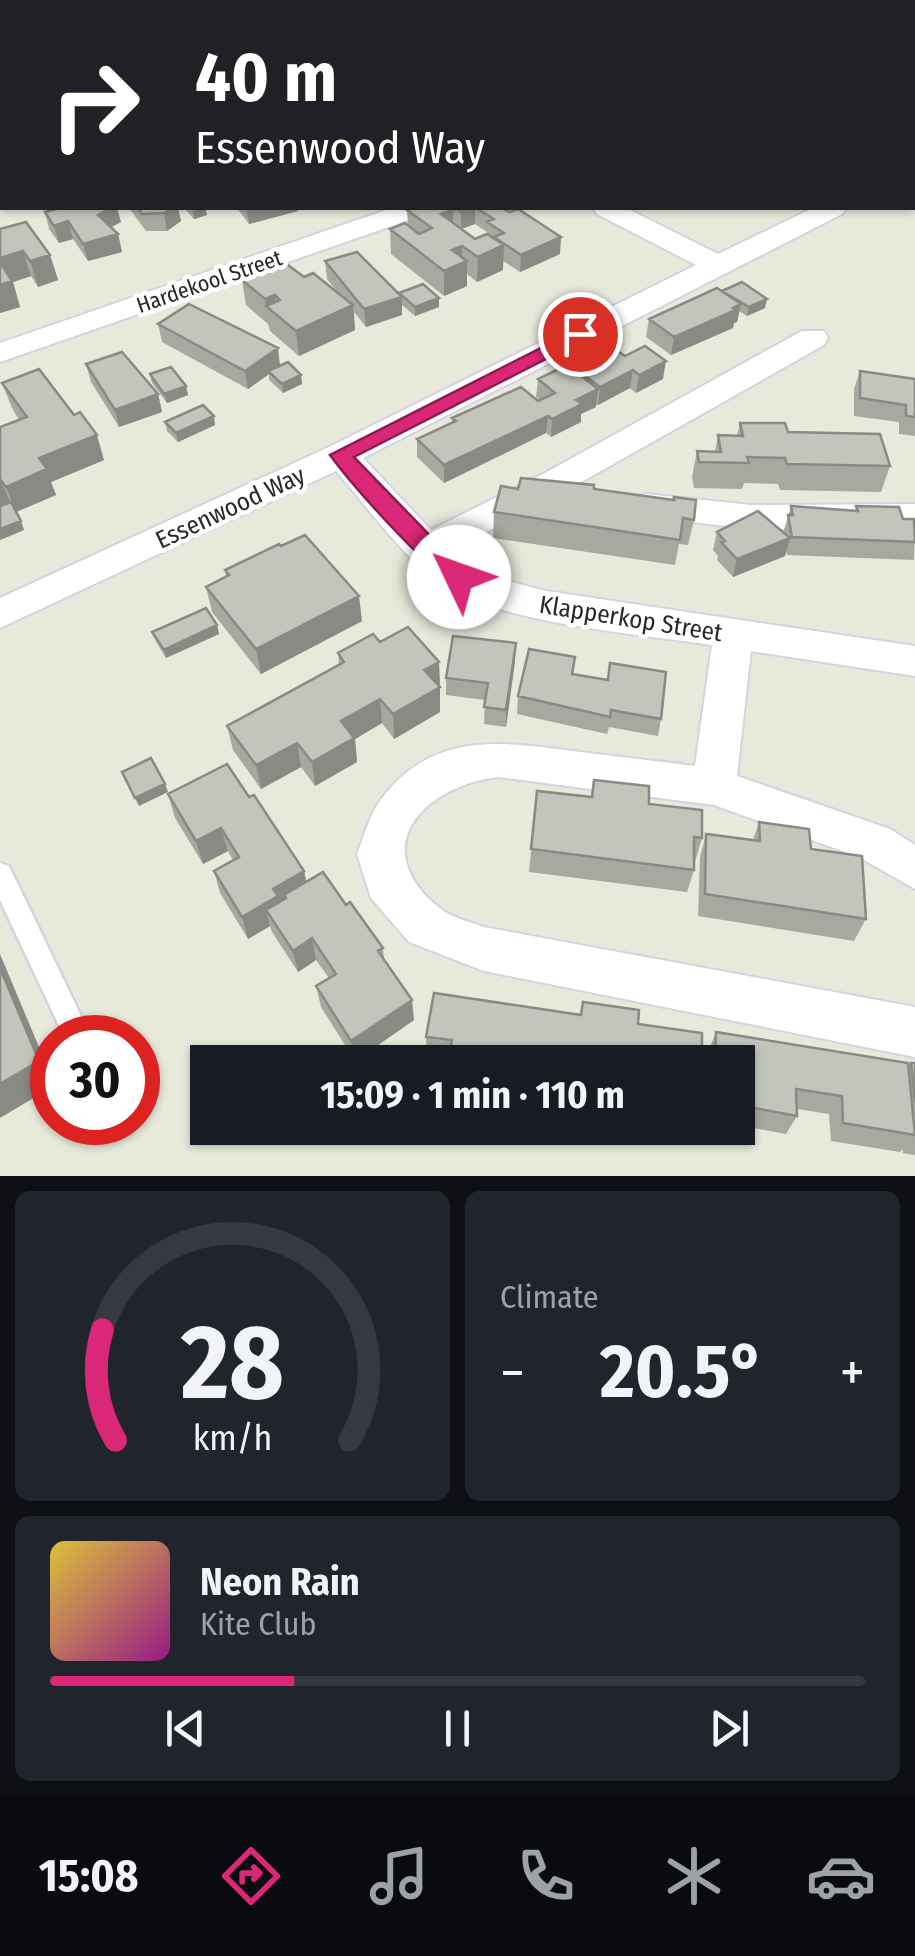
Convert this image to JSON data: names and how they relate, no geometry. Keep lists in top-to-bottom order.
{
  "streets": {
    "street": ["Hardekool Street", "Essenwood Way", "Klapperkop Street"]
  },
  "crossings": [
    ["Essenwood Way", "Klapperkop Street"]
  ],
  "page": {
    "turn": ["40 m", "Essenwood Way"],
    "limit": "30",
    "trip": "15:09 · 1 min · 110 m",
    "tile": "Climate",
    "heat": ["−", "20.5°", "+"],
    "song": ["Neon Rain", "Kite Club"],
    "tabs": "15:08",
    "gauge": ["28", "km/h"]
  }
}
